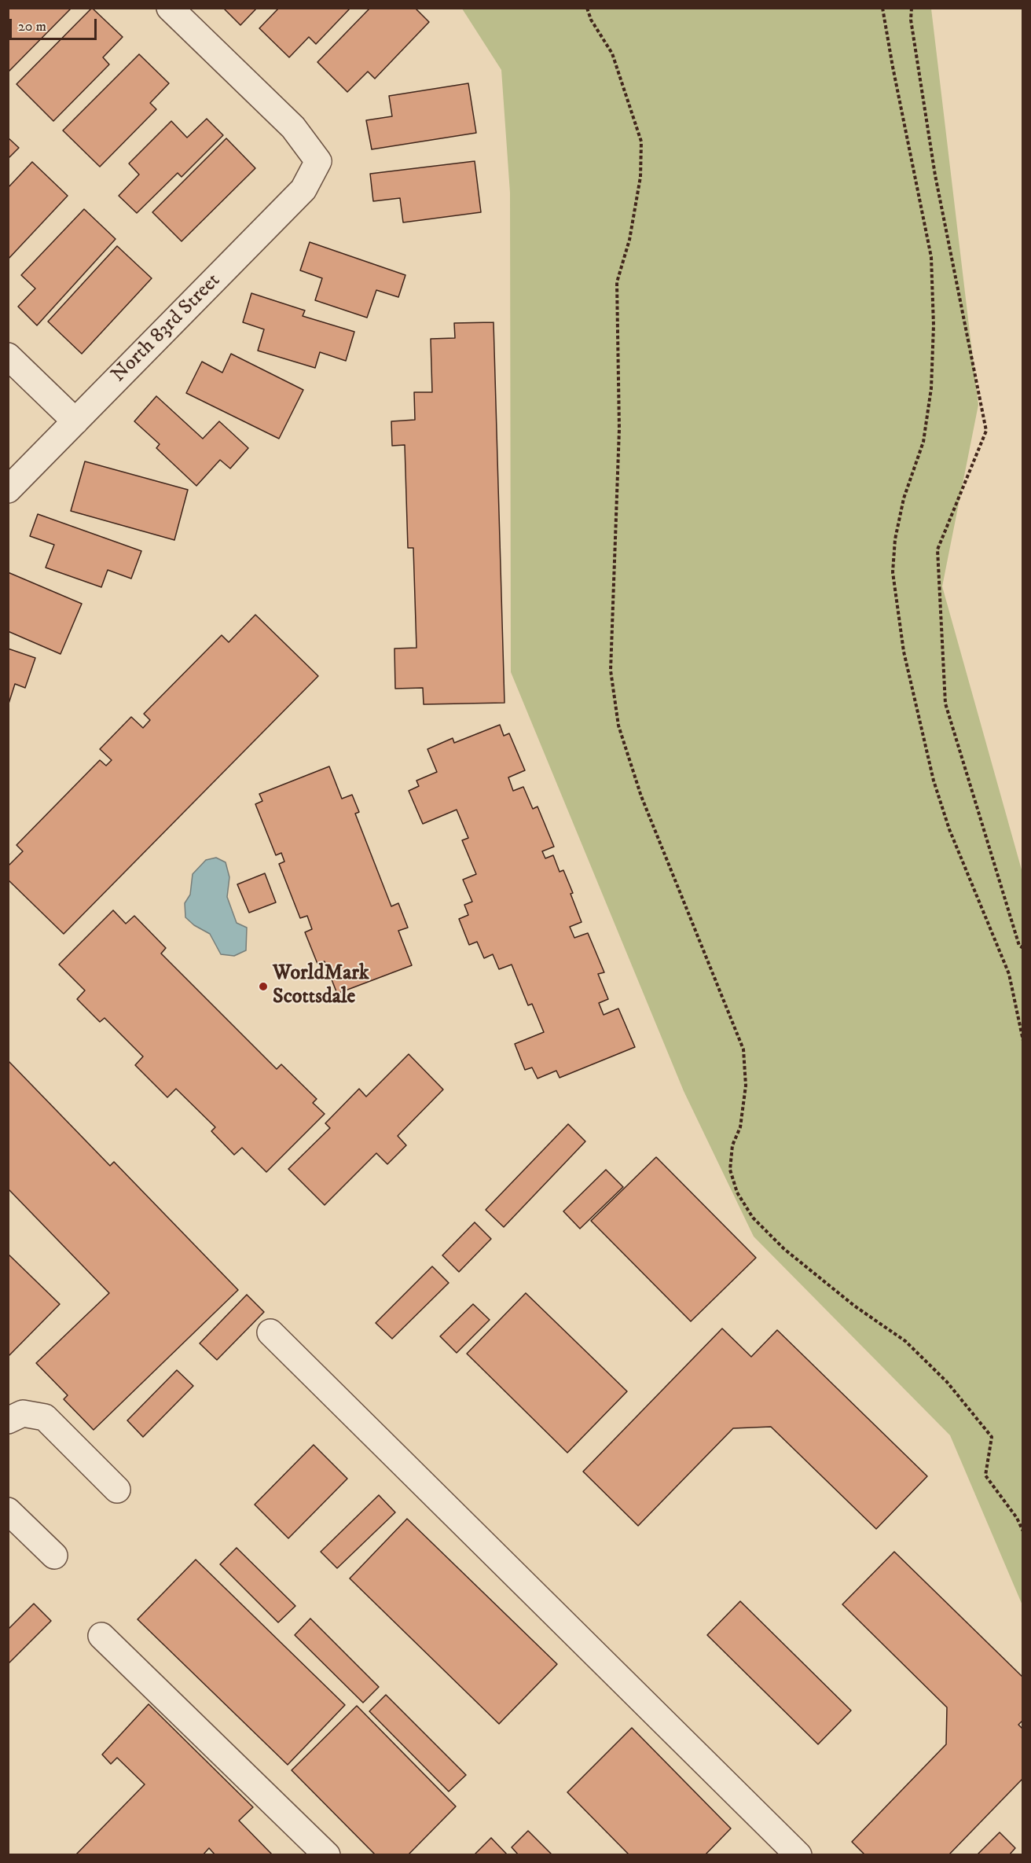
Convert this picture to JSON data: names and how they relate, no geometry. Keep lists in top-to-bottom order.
{
  "streets": {
    "street": ["North 83rd Street"]
  },
  "places": ["WorldMark Scottsdale"],
  "scale_bar": "20 m"
}
